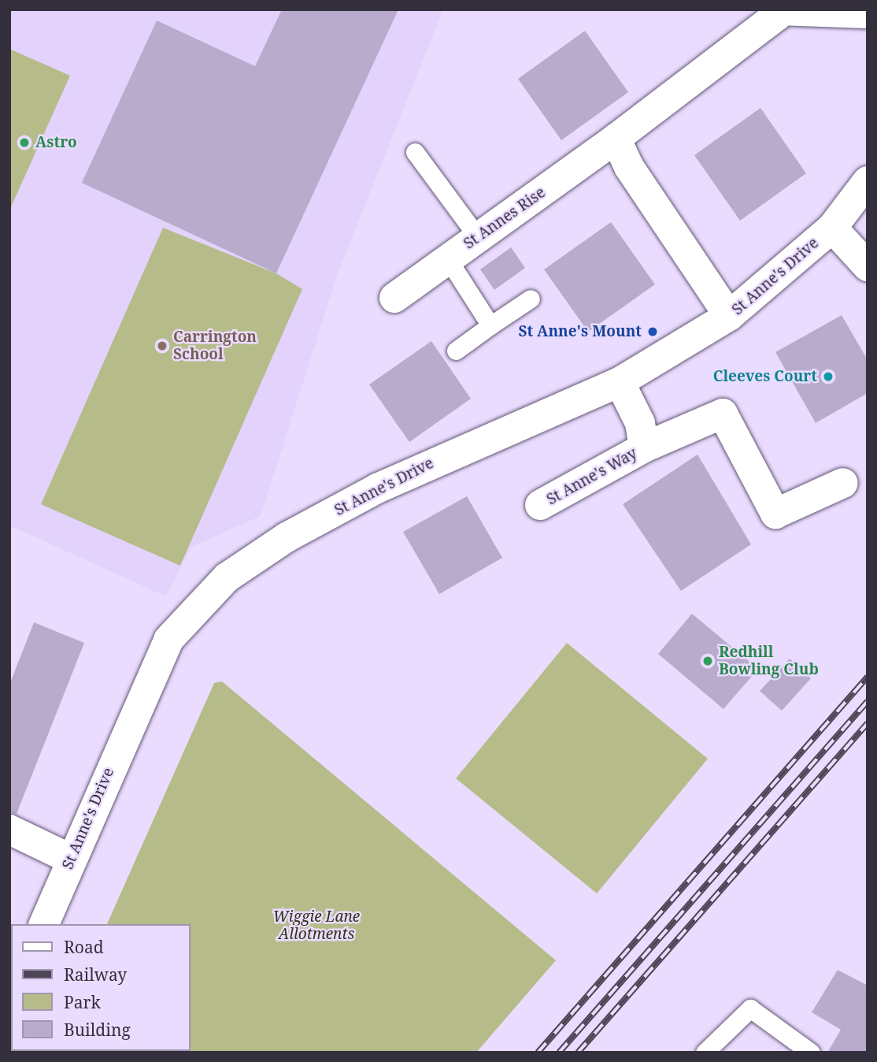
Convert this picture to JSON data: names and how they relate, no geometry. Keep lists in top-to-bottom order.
{
  "streets": {
    "street": ["St Annes Rise", "St Anne's Drive", "St Anne's Way"]
  },
  "crossings": [
    ["St Anne's Drive", "St Anne's Way"]
  ],
  "parks": ["Wiggie Lane Allotments"],
  "places": [
    "Astro",
    "St Anne's Mount",
    "Carrington School",
    "Cleeves Court",
    "Redhill Bowling Club"
  ],
  "legend": [
    "Road",
    "Railway",
    "Park",
    "Building"
  ]
}
